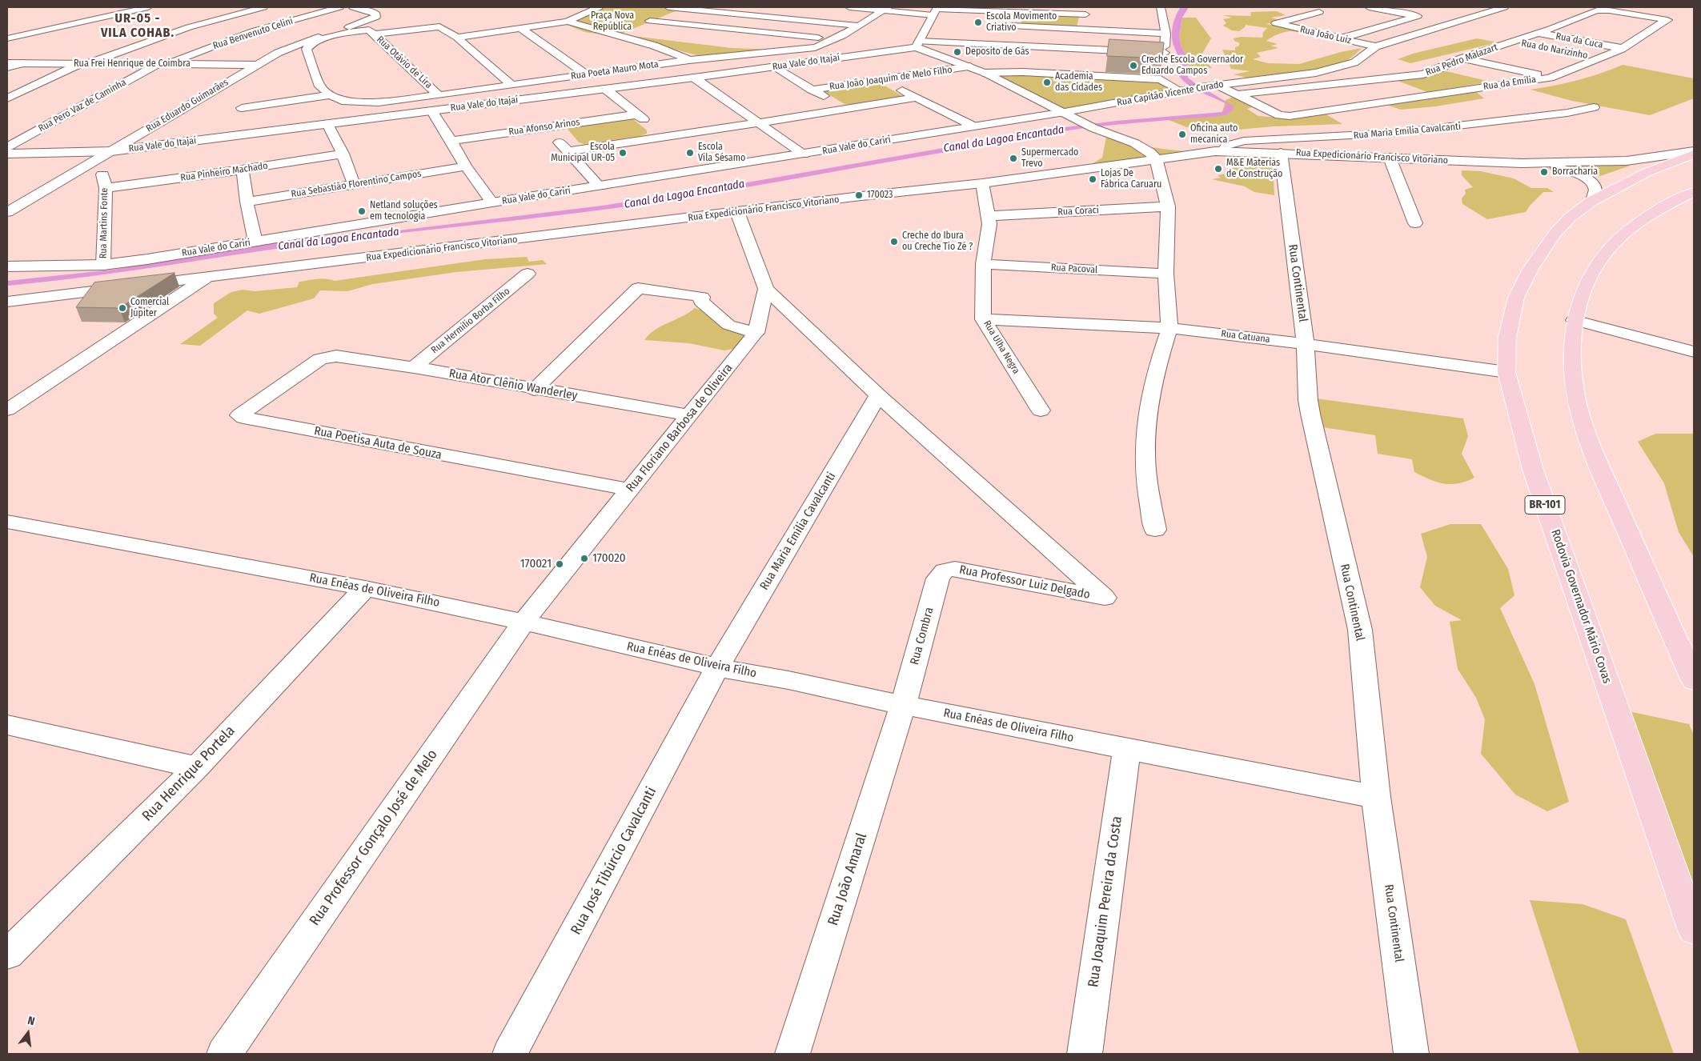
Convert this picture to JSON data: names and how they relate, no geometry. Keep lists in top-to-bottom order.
{
  "streets": {
    "highway": ["BR-101", "Rodovia Governador Mário Covas"],
    "street": [
      "Rua Benvenuto Celini",
      "Rua João Luiz",
      "Rua da Cuca",
      "Rua do Narizinho",
      "Rua Pedro Malazart",
      "Rua Otávio de Lira",
      "Rua Vale do Itajaí",
      "Rua Frei Henrique de Coimbra",
      "Rua Poeta Mauro Mota",
      "Rua João Joaquim de Melo Filho",
      "Rua da Emília",
      "Rua Capitão Vicente Curado",
      "Rua Pero Vaz de Caminha",
      "Rua Eduardo Guimarães",
      "Rua Afonso Arinos",
      "Rua Maria Emília Cavalcanti",
      "Rua Vale do Cariri",
      "Rua Expedicionário Francisco Vitoriano",
      "Rua Pinheiro Machado",
      "Rua Sebastião Florentino Campos",
      "Rua Coraci",
      "Rua Martins Fonte",
      "Rua Pacoval",
      "Rua Continental",
      "Rua Hermilio Borba Filho",
      "Rua Catuana",
      "Rua Ulha Negra",
      "Rua Ator Clênio Wanderley",
      "Rua Floriano Barbosa de Oliveira",
      "Rua Poetisa Auta de Souza",
      "Rua Professor Luiz Delgado",
      "Rua Enéas de Oliveira Filho",
      "Rua Combra",
      "Rua Henrique Portela",
      "Rua Professor Gonçalo José de Melo",
      "Rua José Tibúrcio Cavalcanti",
      "Rua João Amaral",
      "Rua Joaquim Pereira da Costa"
    ]
  },
  "crossings": [
    ["Rua Benvenuto Celini", "Rua Frei Henrique de Coimbra"],
    ["Rua Benvenuto Celini", "Rua Pero Vaz de Caminha"],
    ["Rua João Luiz", "Rua Capitão Vicente Curado"],
    ["Rua da Cuca", "Rua Pedro Malazart"],
    ["Rua da Cuca", "Rua da Emília"],
    ["Rua do Narizinho", "Rua Pedro Malazart"],
    ["Rua do Narizinho", "Rua da Emília"],
    ["Rua Pedro Malazart", "Rua da Emília"],
    ["Rua Otávio de Lira", "Rua Poeta Mauro Mota"],
    ["Rua Vale do Itajaí", "Rua Eduardo Guimarães"],
    ["Rua Frei Henrique de Coimbra", "Rua Pero Vaz de Caminha"],
    ["Rua Frei Henrique de Coimbra", "Rua Eduardo Guimarães"],
    ["Rua da Emília", "Rua Capitão Vicente Curado"],
    ["Rua Capitão Vicente Curado", "Rua Vale do Cariri"],
    ["Rua Eduardo Guimarães", "Rua Martins Fonte"],
    ["Rua Maria Emília Cavalcanti", "Rua Expedicionário Francisco Vitoriano"],
    ["Rua Maria Emília Cavalcanti", "Rua Professor Luiz Delgado"],
    ["Rua Maria Emília Cavalcanti", "Rua Enéas de Oliveira Filho"],
    ["Rua Maria Emília Cavalcanti", "Rua José Tibúrcio Cavalcanti"],
    ["Rua Vale do Cariri", "Rua Martins Fonte"],
    ["Rua Expedicionário Francisco Vitoriano", "Rua Continental"],
    ["Rua Expedicionário Francisco Vitoriano", "Rua Ulha Negra"],
    ["Rua Expedicionário Francisco Vitoriano", "Rodovia Governador Mário Covas"],
    ["Rua Pinheiro Machado", "Rua Martins Fonte"],
    ["Rua Coraci", "Rua Ulha Negra"],
    ["Rua Pacoval", "Rua Ulha Negra"],
    ["Rua Continental", "Rua Catuana"],
    ["Rua Continental", "Rua Enéas de Oliveira Filho"],
    ["Rua Hermilio Borba Filho", "Rua Ator Clênio Wanderley"],
    ["Rua Catuana", "Rua Ulha Negra"],
    ["Rua Catuana", "Rodovia Governador Mário Covas"],
    ["Rua Ator Clênio Wanderley", "Rua Floriano Barbosa de Oliveira"],
    ["Rua Ator Clênio Wanderley", "Rua Poetisa Auta de Souza"],
    ["Rua Floriano Barbosa de Oliveira", "Rua Poetisa Auta de Souza"],
    ["Rua Floriano Barbosa de Oliveira", "Rua Enéas de Oliveira Filho"],
    ["Rua Floriano Barbosa de Oliveira", "Rua Professor Gonçalo José de Melo"],
    ["Rua Professor Luiz Delgado", "Rua Combra"],
    ["Rua Enéas de Oliveira Filho", "Rua Combra"],
    ["Rua Enéas de Oliveira Filho", "Rua Henrique Portela"],
    ["Rua Enéas de Oliveira Filho", "Rua Professor Gonçalo José de Melo"],
    ["Rua Enéas de Oliveira Filho", "Rua José Tibúrcio Cavalcanti"],
    ["Rua Enéas de Oliveira Filho", "Rua João Amaral"],
    ["Rua Enéas de Oliveira Filho", "Rua Joaquim Pereira da Costa"],
    ["Rua Combra", "Rua João Amaral"]
  ],
  "districts": ["UR-05 - VILA COHAB."],
  "water": ["Canal da Lagoa Encantada"],
  "parks": ["Praça Nova República"],
  "places": [
    "Escola Movimento Criativo",
    "Deposito de Gás",
    "Creche Escola Governador Eduardo Campos",
    "Academia das Cidades",
    "Oficina auto mecanica",
    "Escola Municipal UR-05",
    "Escola Vila Sésamo",
    "Supermercado Trevo",
    "M&E Materias de Construção",
    "Borracharia",
    "Lojas De Fábrica Caruaru",
    "170023",
    "Netland soluções em tecnologia",
    "Creche do Ibura ou Creche Tio Zé ?",
    "Comercial Júpiter",
    "170020",
    "170021"
  ],
  "north": "top"
}
